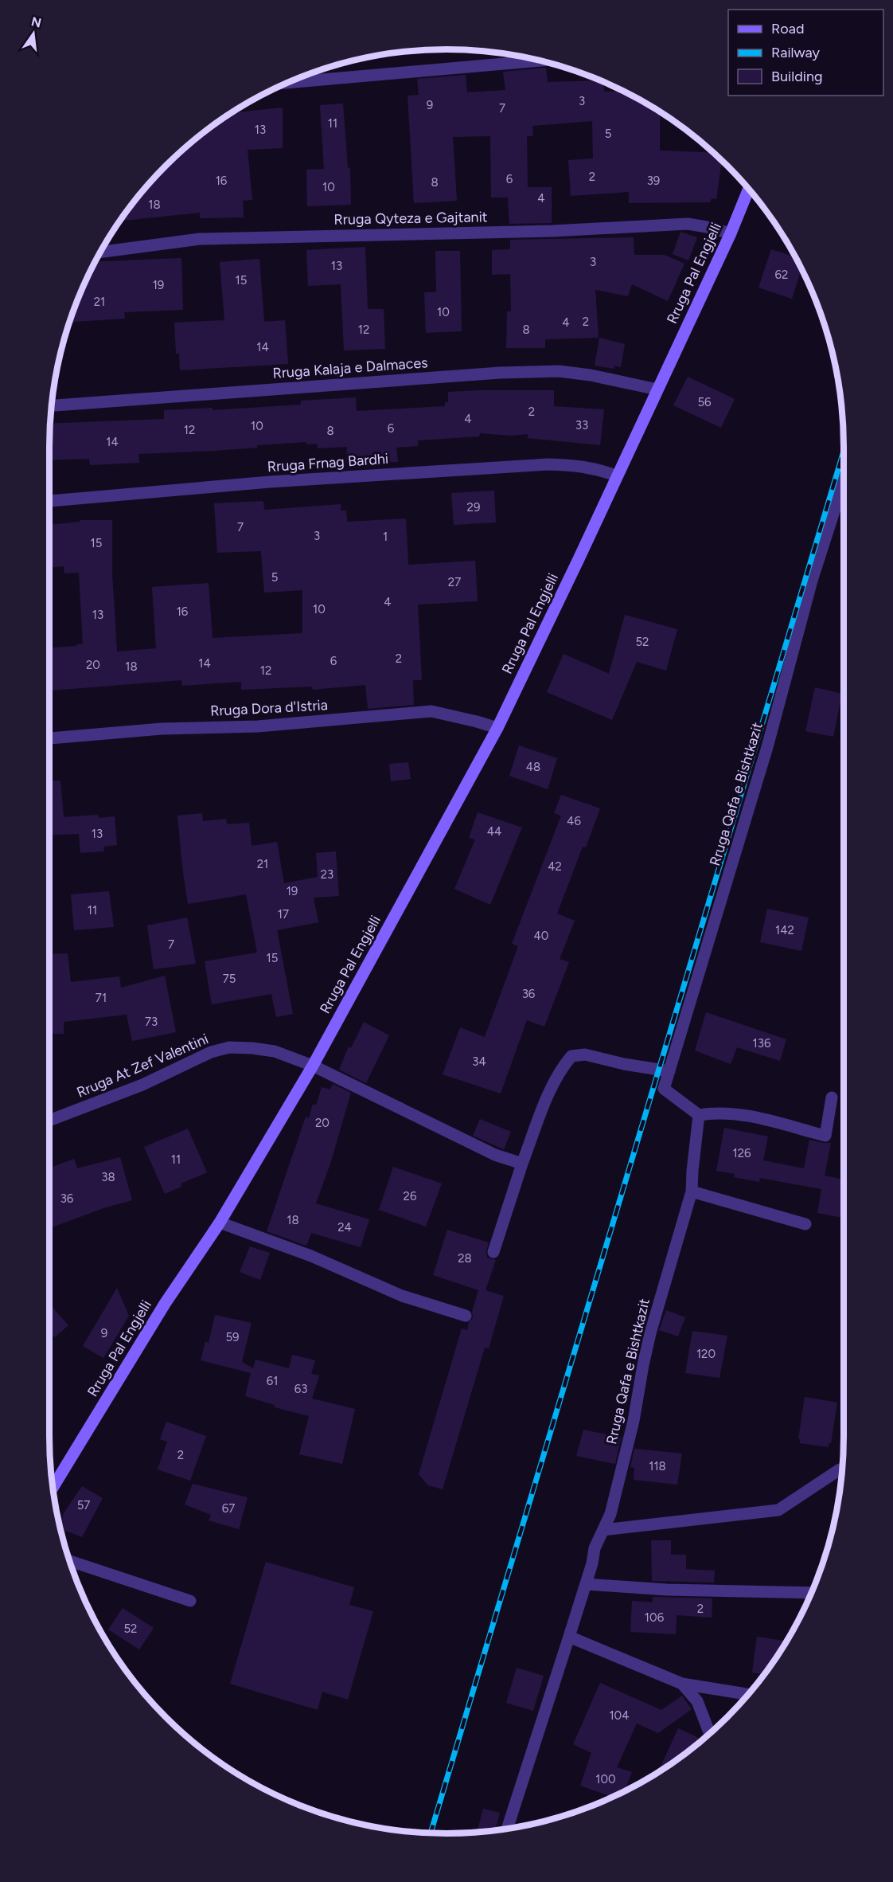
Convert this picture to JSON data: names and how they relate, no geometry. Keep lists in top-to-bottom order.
{
  "streets": {
    "main road": ["Rruga Pal Engjelli"],
    "street": [
      "Rruga Qyteza e Gajtanit",
      "Rruga Kalaja e Dalmaces",
      "Rruga Frnag Bardhi",
      "Rruga Dora d'Istria",
      "Rruga Qafa e Bishtkazit",
      "Rruga At Zef Valentini"
    ]
  },
  "crossings": [
    ["Rruga Qyteza e Gajtanit", "Rruga Pal Engjelli"],
    ["Rruga Pal Engjelli", "Rruga Kalaja e Dalmaces"],
    ["Rruga Pal Engjelli", "Rruga Frnag Bardhi"],
    ["Rruga Pal Engjelli", "Rruga Dora d'Istria"],
    ["Rruga Pal Engjelli", "Rruga At Zef Valentini"]
  ],
  "house_numbers": [
    "3",
    "9",
    "7",
    "11",
    "13",
    "5",
    "2",
    "6",
    "16",
    "39",
    "8",
    "10",
    "4",
    "18",
    "3",
    "13",
    "62",
    "15",
    "19",
    "21",
    "10",
    "2",
    "4",
    "12",
    "8",
    "14",
    "56",
    "2",
    "4",
    "33",
    "10",
    "6",
    "12",
    "8",
    "14",
    "29",
    "7",
    "3",
    "1",
    "15",
    "5",
    "27",
    "4",
    "10",
    "16",
    "13",
    "52",
    "2",
    "6",
    "14",
    "20",
    "18",
    "12",
    "48",
    "46",
    "44",
    "13",
    "21",
    "42",
    "23",
    "19",
    "11",
    "17",
    "142",
    "40",
    "7",
    "15",
    "75",
    "36",
    "71",
    "73",
    "136",
    "34",
    "20",
    "126",
    "11",
    "38",
    "26",
    "36",
    "18",
    "24",
    "28",
    "9",
    "59",
    "120",
    "61",
    "63",
    "2",
    "118",
    "57",
    "67",
    "2",
    "106",
    "52",
    "104",
    "100"
  ],
  "legend": ["Road", "Railway", "Building"],
  "north": "top"
}
